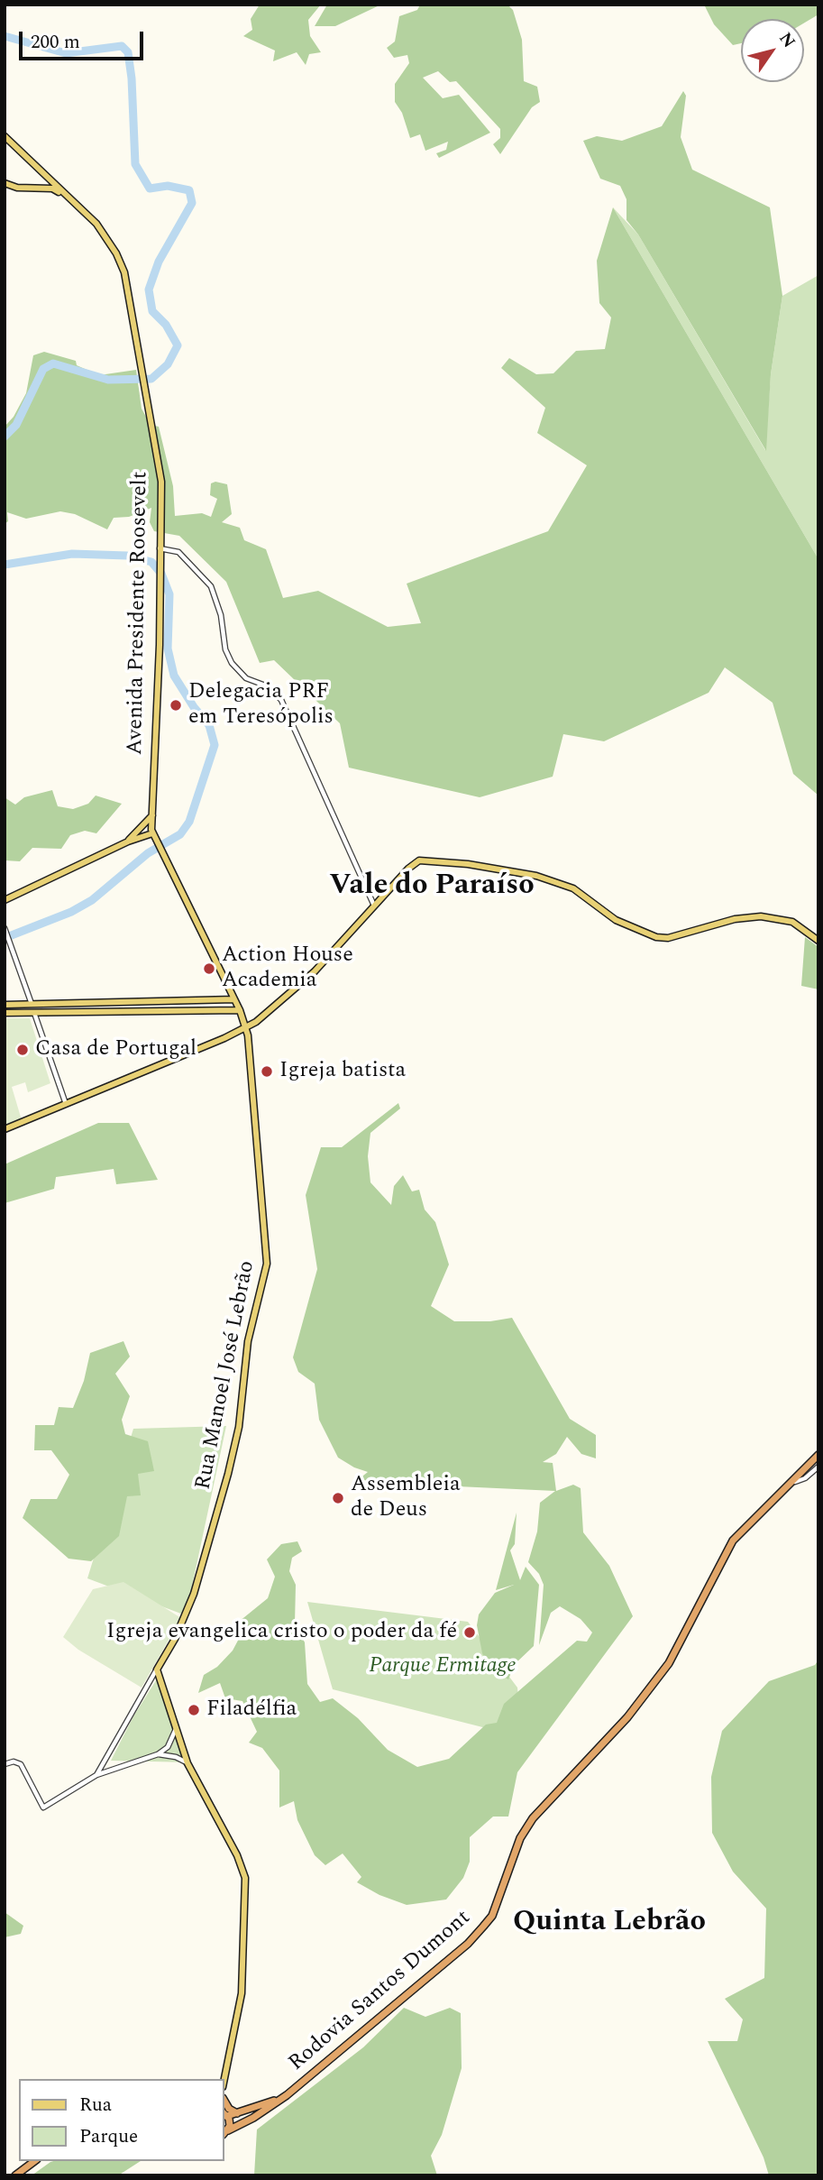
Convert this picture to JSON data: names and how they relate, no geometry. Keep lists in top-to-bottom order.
{
  "streets": {
    "highway": ["Rodovia Santos Dumont"],
    "main road": ["Avenida Presidente Roosevelt", "Rua Manoel José Lebrão"]
  },
  "crossings": [
    ["Avenida Presidente Roosevelt", "Rua Manoel José Lebrão"]
  ],
  "districts": ["Vale do Paraíso", "Quinta Lebrão"],
  "parks": ["Parque Ermitage"],
  "places": [
    "Delegacia PRF em Teresópolis",
    "Action House Academia",
    "Casa de Portugal",
    "Igreja batista",
    "Assembleia de Deus",
    "Igreja evangelica cristo o poder da fé",
    "Filadélfia"
  ],
  "legend": ["Rua", "Parque"],
  "scale_bar": "200 m",
  "north": "top right"
}
